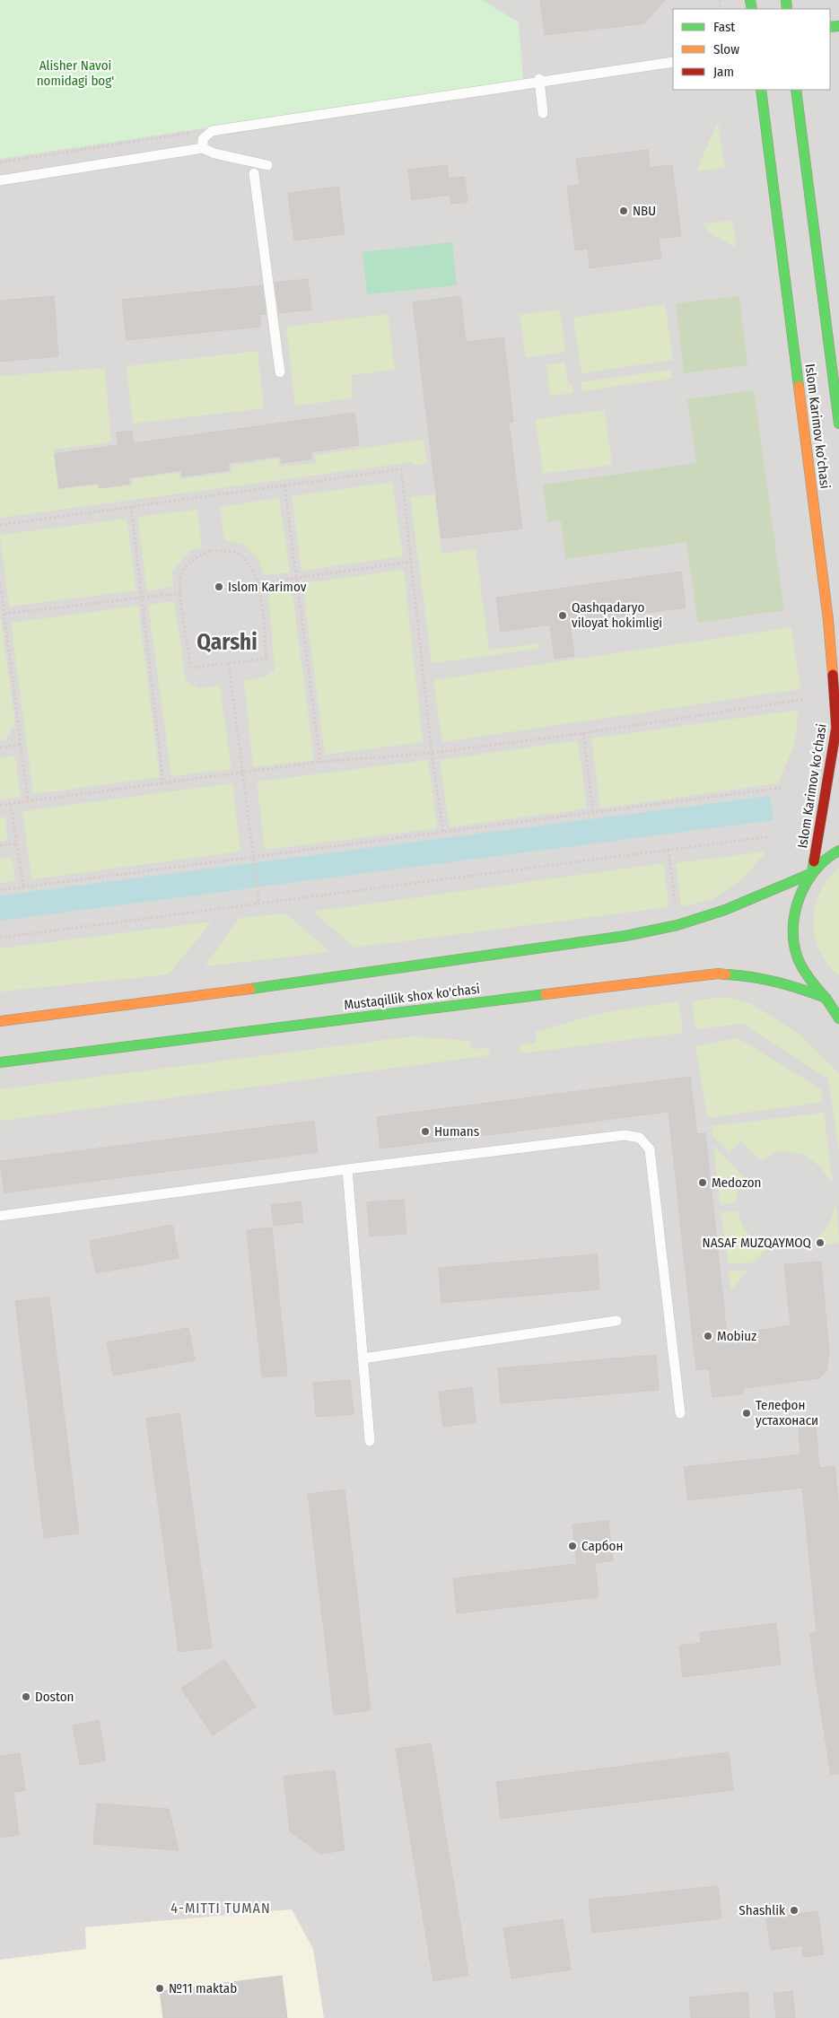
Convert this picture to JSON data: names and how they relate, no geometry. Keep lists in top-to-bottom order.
{
  "streets": {
    "main road": ["Islom Karimov ko‘chasi", "Mustaqillik shox ko'chasi"]
  },
  "districts": ["Qarshi", "4-MITTI TUMAN"],
  "parks": ["Alisher Navoi nomidagi bog'"],
  "places": [
    "NBU",
    "Islom Karimov",
    "Qashqadaryo viloyat hokimligi",
    "Humans",
    "Medozon",
    "NASAF MUZQAYMOQ",
    "Mobiuz",
    "Телефон устахонаси",
    "Сарбон",
    "Doston",
    "Shashlik",
    "№11 maktab"
  ],
  "legend": ["Fast", "Slow", "Jam"]
}
